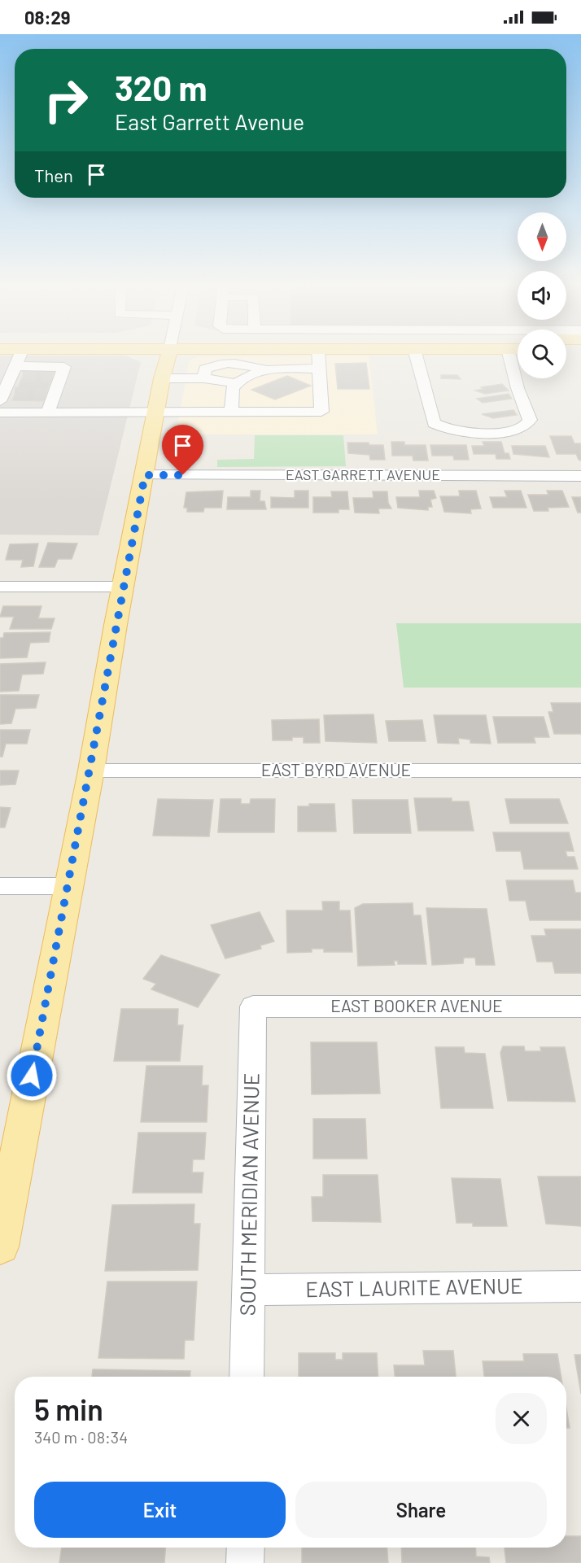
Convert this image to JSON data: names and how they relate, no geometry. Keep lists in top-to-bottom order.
{
  "streets": {
    "street": [
      "EAST GARRETT AVENUE",
      "EAST BYRD AVENUE",
      "EAST BOOKER AVENUE",
      "SOUTH MERIDIAN AVENUE",
      "EAST LAURITE AVENUE"
    ]
  },
  "crossings": [
    ["EAST BOOKER AVENUE", "SOUTH MERIDIAN AVENUE"],
    ["SOUTH MERIDIAN AVENUE", "EAST LAURITE AVENUE"]
  ],
  "north": "bottom",
  "page": {
    "status": "08:29",
    "turn": ["320 m", "East Garrett Avenue"],
    "then": "Then",
    "heading": ["5 min", "340 m · 08:34"],
    "buttons": ["Exit", "Share"]
  }
}
